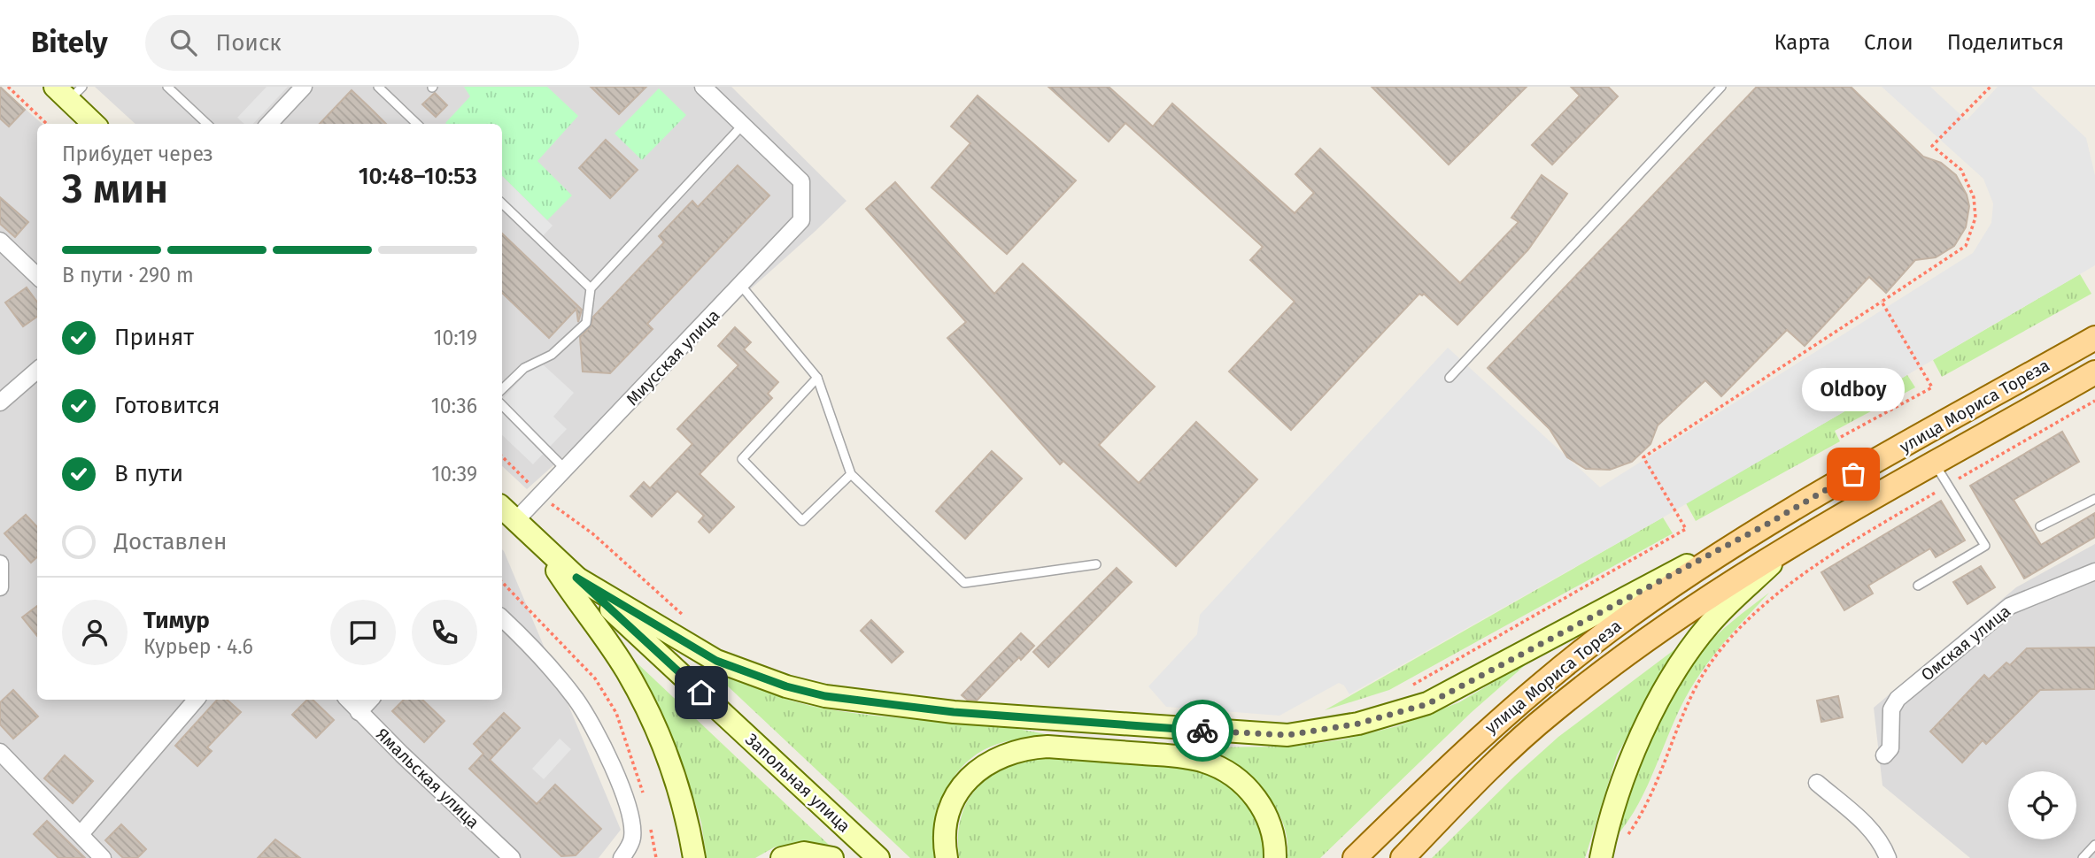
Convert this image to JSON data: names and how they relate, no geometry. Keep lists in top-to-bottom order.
{
  "streets": {
    "main road": ["улица Мориса Тореза"],
    "street": [
      "Миусская улица",
      "Омская улица",
      "Ямальская улица",
      "Запольная улица"
    ]
  },
  "crossings": [
    ["Миусская улица", "Запольная улица"]
  ],
  "places": ["Oldboy"],
  "page": {
    "header": "Bitely",
    "search": "Поиск",
    "nav": ["Карта", "Слои", "Поделиться"],
    "heading": ["3 мин", "Прибудет через", "10:48–10:53"],
    "panel": ["Тимур", "Курьер · 4.6"],
    "bar": "В пути · 290 m",
    "list": [
      ["Принят", "10:19"],
      ["Готовится", "10:36"],
      ["В пути", "10:39"],
      "Доставлен"
    ],
    "bubble": "Oldboy"
  }
}
